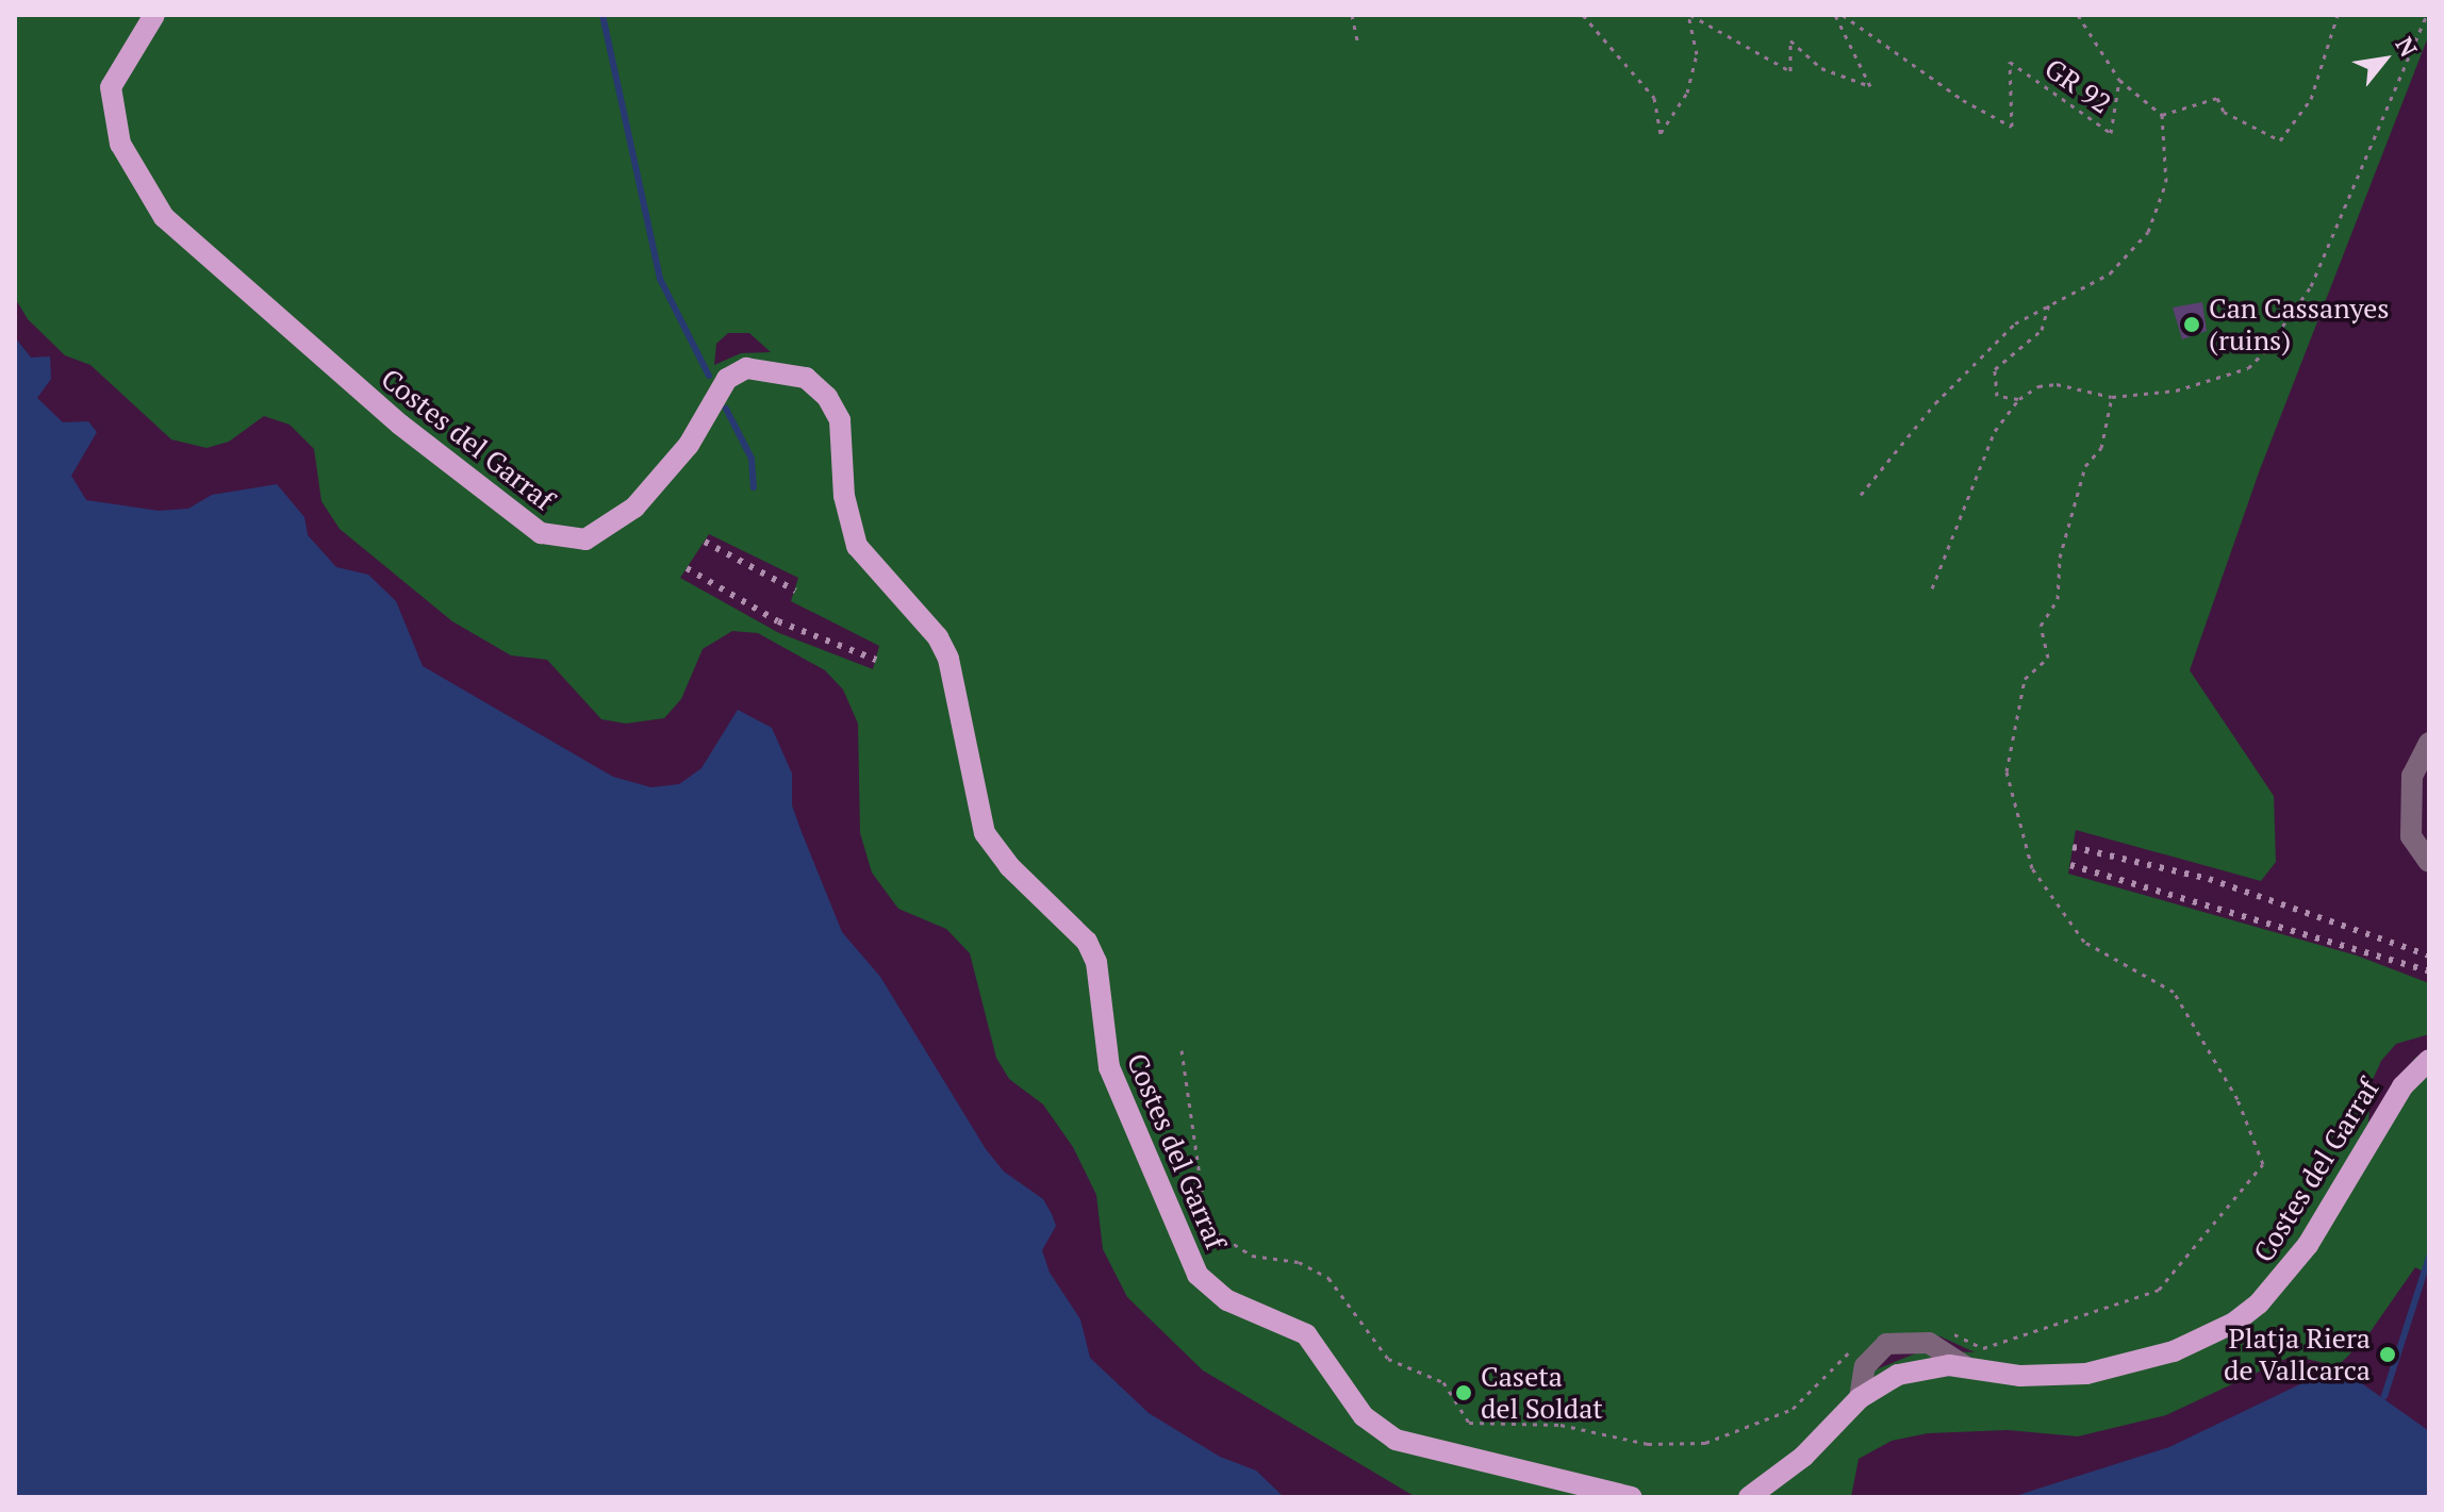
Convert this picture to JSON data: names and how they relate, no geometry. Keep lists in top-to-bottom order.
{
  "streets": {
    "main road": ["Costes del Garraf"],
    "path": ["GR 92"]
  },
  "places": ["Can Cassanyes (ruins)", "Platja Riera de Vallcarca", "Caseta del Soldat"],
  "north": "top right"
}
